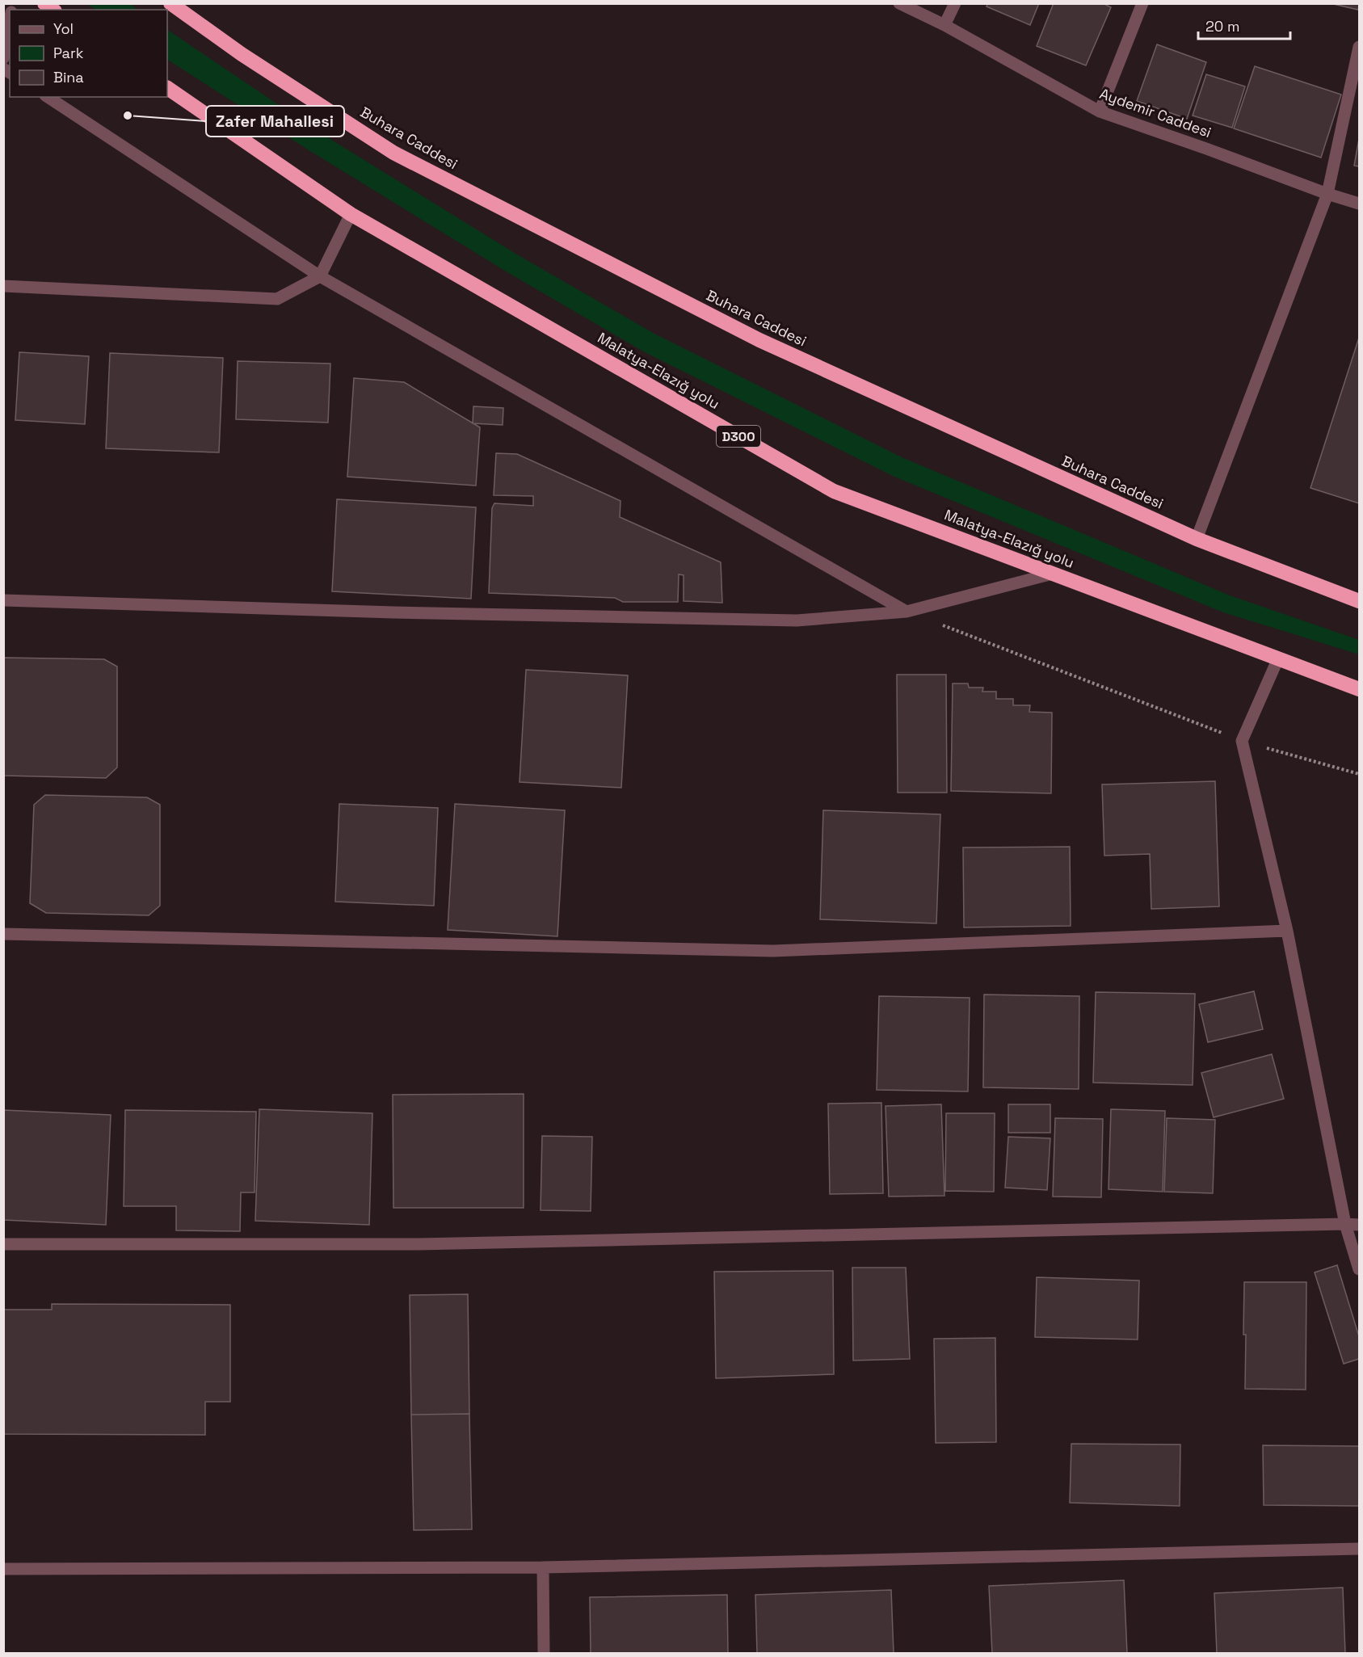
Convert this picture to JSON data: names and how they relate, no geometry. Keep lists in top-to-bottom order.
{
  "streets": {
    "highway": ["Buhara Caddesi", "Malatya-Elazığ yolu", "D300"],
    "street": ["Aydemir Caddesi"]
  },
  "places": ["Zafer Mahallesi"],
  "legend": ["Yol", "Park", "Bina"],
  "scale_bar": "20 m"
}
